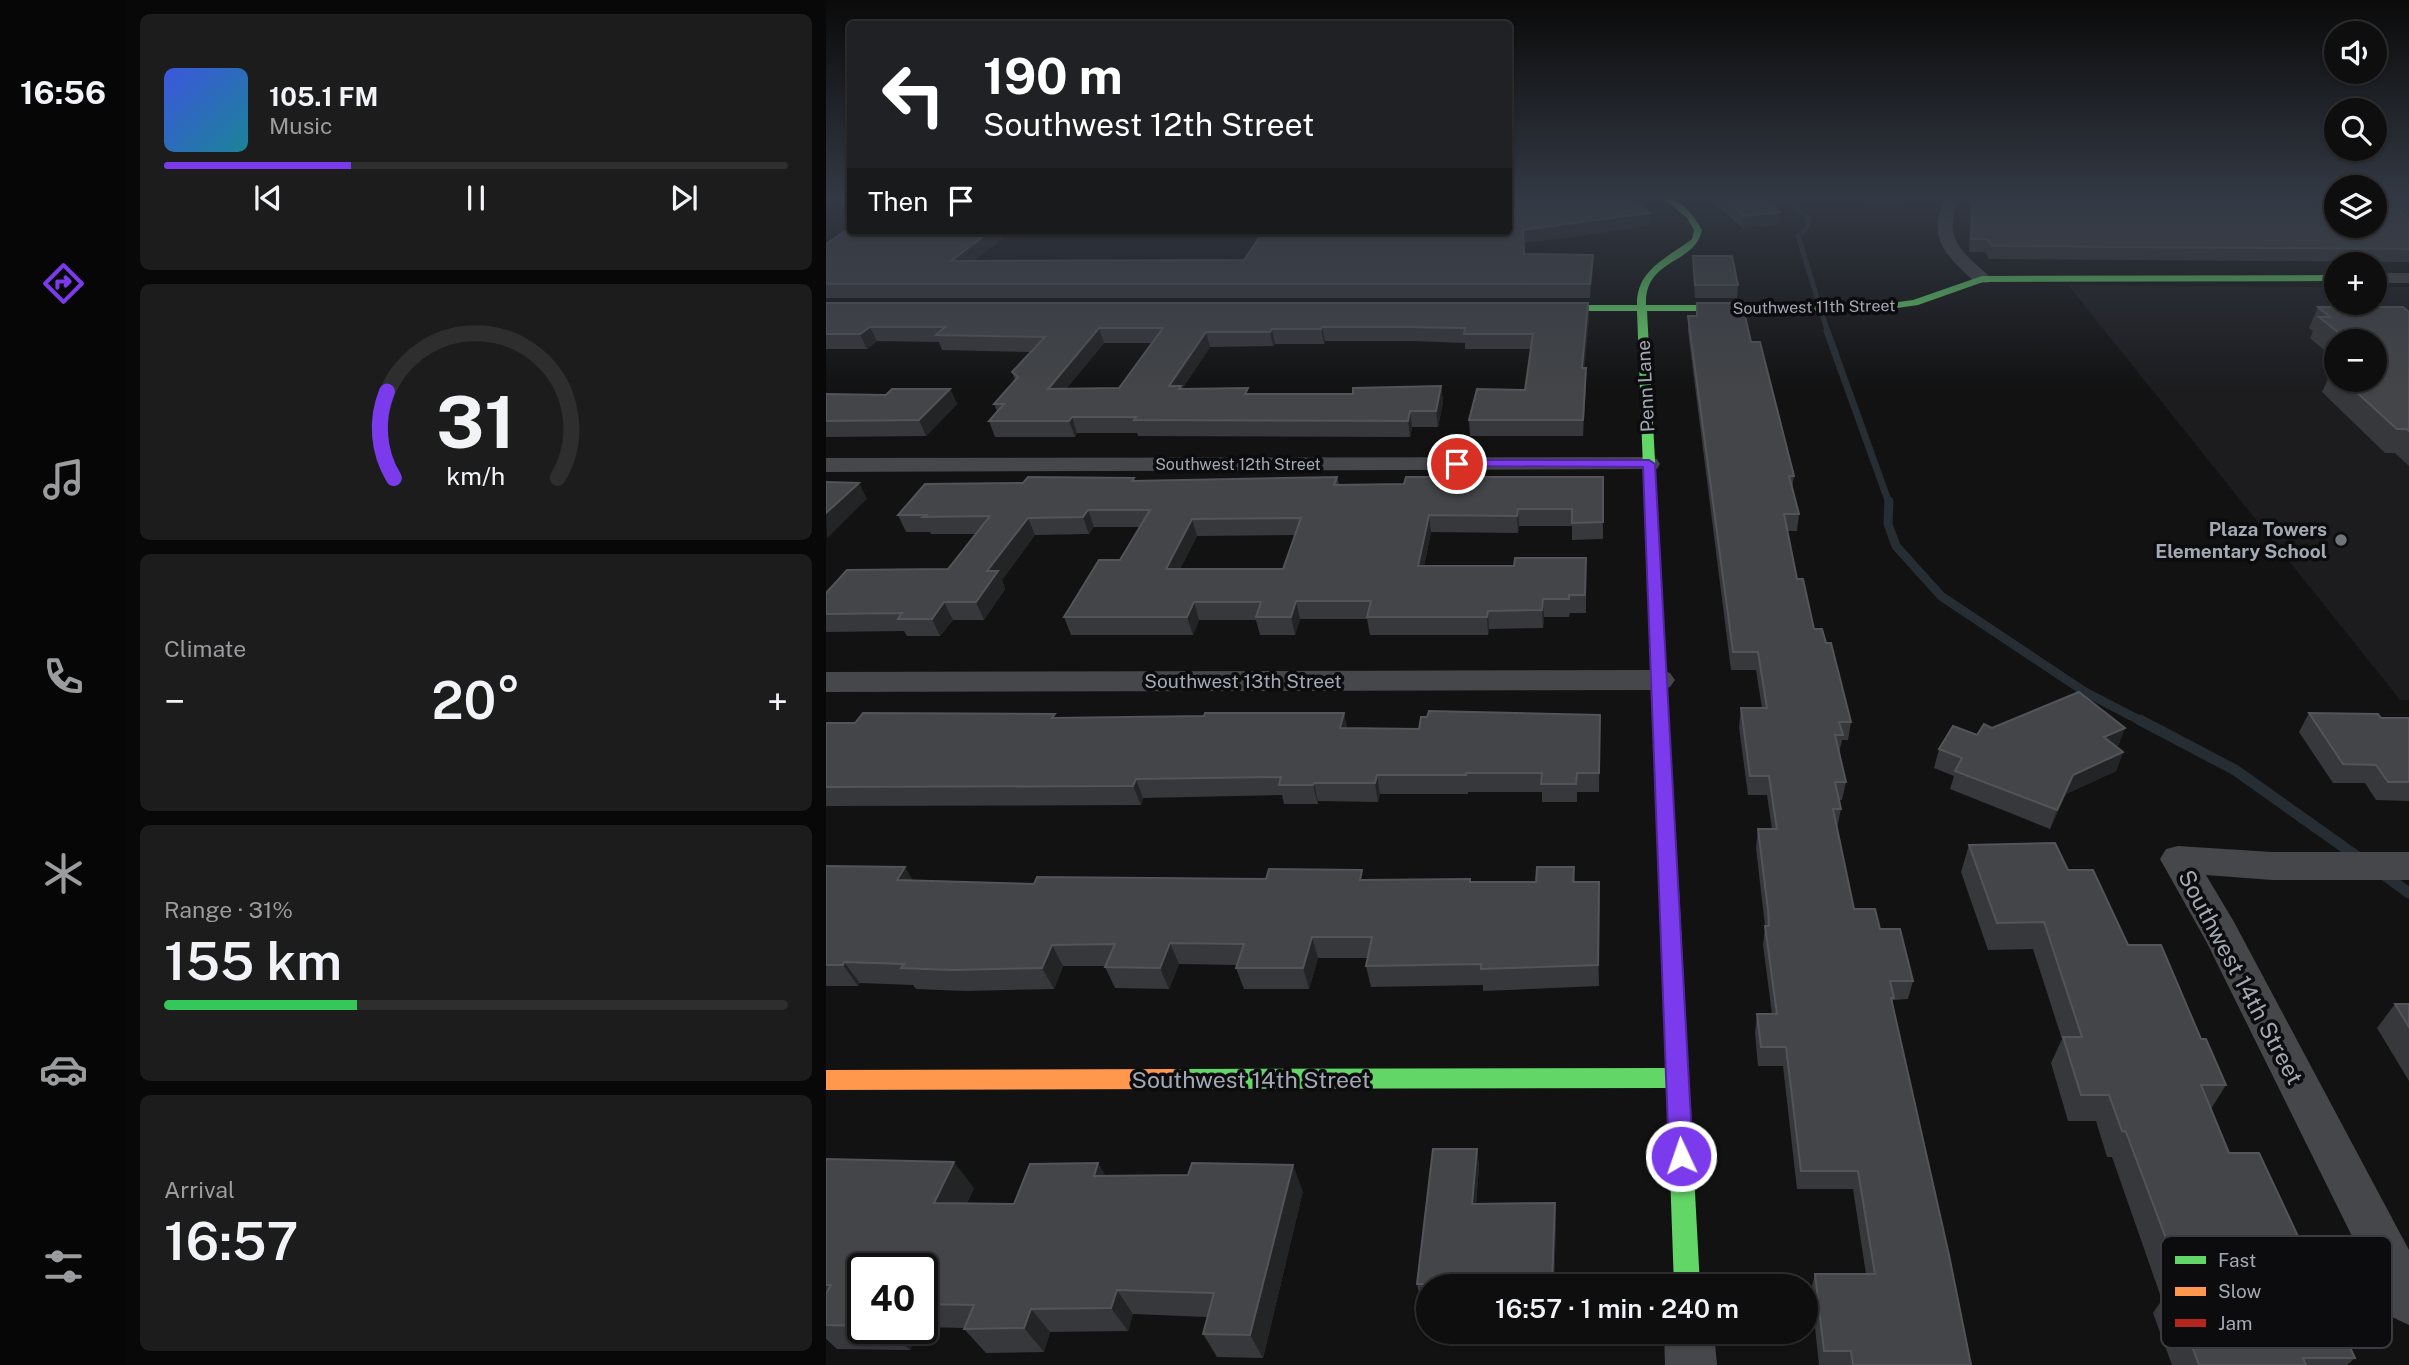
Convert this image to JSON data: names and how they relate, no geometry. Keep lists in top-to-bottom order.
{
  "streets": {
    "street": [
      "Southwest 11th Street",
      "Penn Lane",
      "Southwest 12th Street",
      "Southwest 13th Street",
      "Southwest 14th Street"
    ]
  },
  "crossings": [
    ["Southwest 11th Street", "Penn Lane"],
    ["Penn Lane", "Southwest 12th Street"],
    ["Penn Lane", "Southwest 13th Street"],
    ["Penn Lane", "Southwest 14th Street"]
  ],
  "places": ["Plaza Towers Elementary School"],
  "legend": ["Fast", "Slow", "Jam"],
  "page": {
    "tabs": "16:56",
    "map_buttons": ["+", "−"],
    "turn": ["190 m", "Southwest 12th Street"],
    "song": ["105.1 FM", "Music"],
    "then": "Then",
    "tile": [
      "Climate",
      ["Range · 31%", "155 km"],
      ["Arrival", "16:57"]
    ],
    "heat": ["−", "20°", "+"],
    "limit": "40",
    "trip": "16:57 · 1 min · 240 m",
    "gauge": ["31", "km/h"]
  }
}
